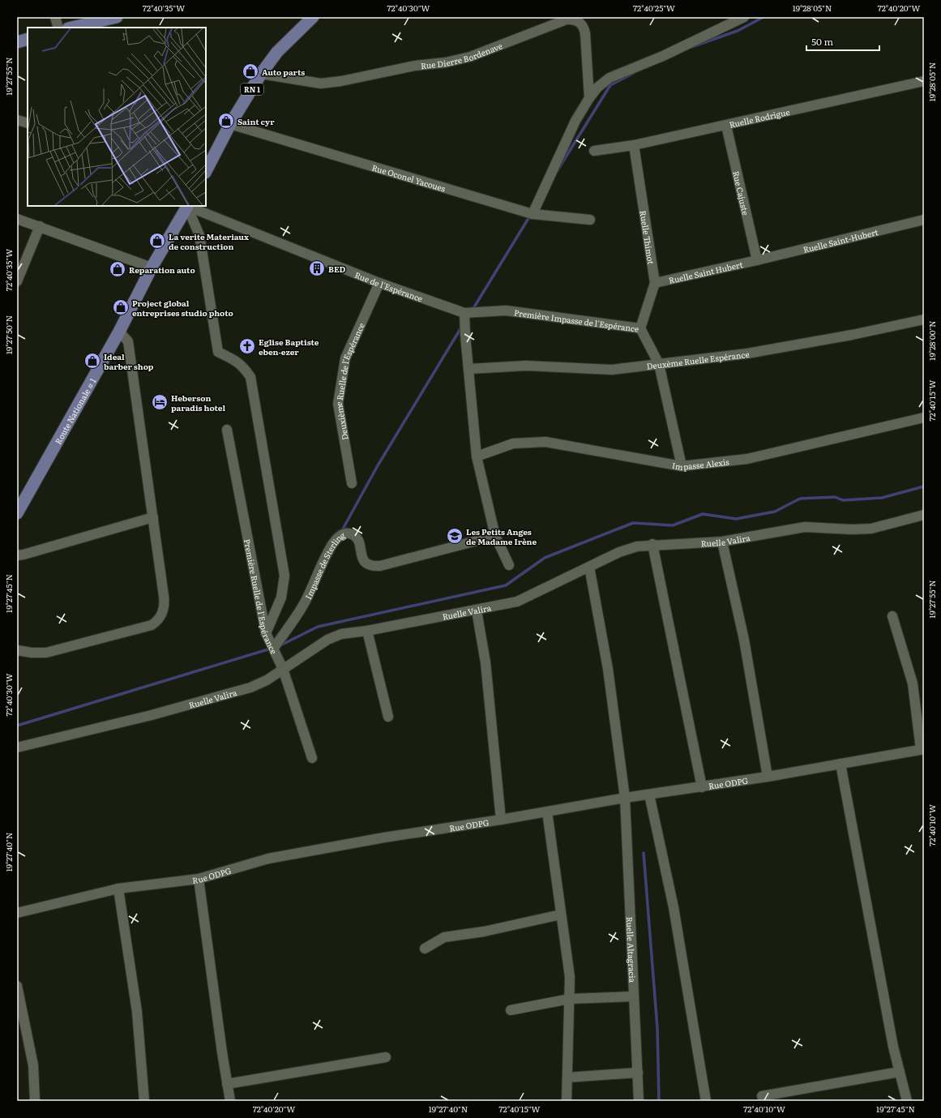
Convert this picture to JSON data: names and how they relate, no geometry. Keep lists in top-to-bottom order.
{
  "streets": {
    "main road": ["RN 1", "Route Nationale # 1"],
    "street": [
      "Rue Dierre Bordenave",
      "Ruelle Rodrigue",
      "Rue Oconel Yacoues",
      "Rue Cajuste",
      "Ruelle Thimot",
      "Ruelle Saint-Hubert",
      "Ruelle Saint Hubert",
      "Rue de l'Espérance",
      "Première Impasse de l'Espérance",
      "Deuxème Ruelle Espérance",
      "Deuxième Ruelle de l'Espérance",
      "Impasse Alexis",
      "Ruelle Valira",
      "Impasse de Sterling",
      "Première Ruelle de l'Espérance",
      "Rue ODPG",
      "Ruelle Altagracia"
    ]
  },
  "crossings": [
    ["Rue Dierre Bordenave", "RN 1"],
    ["RN 1", "Rue Oconel Yacoues"],
    ["Ruelle Rodrigue", "Rue Cajuste"],
    ["Ruelle Rodrigue", "Ruelle Thimot"],
    ["Rue Cajuste", "Ruelle Saint-Hubert"],
    ["Rue Cajuste", "Ruelle Saint Hubert"],
    ["Ruelle Thimot", "Ruelle Saint Hubert"],
    ["Ruelle Thimot", "Première Impasse de l'Espérance"],
    ["Ruelle Saint-Hubert", "Ruelle Saint Hubert"],
    ["Rue de l'Espérance", "Première Impasse de l'Espérance"],
    ["Rue de l'Espérance", "Deuxième Ruelle de l'Espérance"],
    ["Rue de l'Espérance", "Route Nationale # 1"],
    ["Première Impasse de l'Espérance", "Deuxème Ruelle Espérance"],
    ["Première Impasse de l'Espérance", "Impasse Alexis"],
    ["Ruelle Valira", "Première Ruelle de l'Espérance"],
    ["Ruelle Valira", "Ruelle Altagracia"],
    ["Impasse de Sterling", "Première Ruelle de l'Espérance"],
    ["Rue ODPG", "Ruelle Altagracia"]
  ],
  "places": {
    "shop": [
      "Auto parts",
      "Saint cyr",
      "La verite Materiaux de construction",
      "Reparation auto",
      "Project global entreprises studio photo",
      "Ideal barber shop"
    ],
    "building": ["BED"],
    "church": ["Eglise Baptiste eben-ezer"],
    "hotel": ["Heberson paradis hotel"],
    "school or university": ["Les Petits Anges de Madame Irène"]
  },
  "scale_bar": "50 m",
  "coordinates": [
    "72°40'35\"W",
    "72°40'30\"W",
    "72°40'25\"W",
    "19°28'05\"N",
    "72°40'20\"W",
    "19°27'55\"N",
    "19°27'50\"N",
    "19°28'00\"N",
    "72°40'15\"W",
    "19°27'45\"N",
    "72°40'10\"W",
    "19°27'40\"N"
  ]
}
